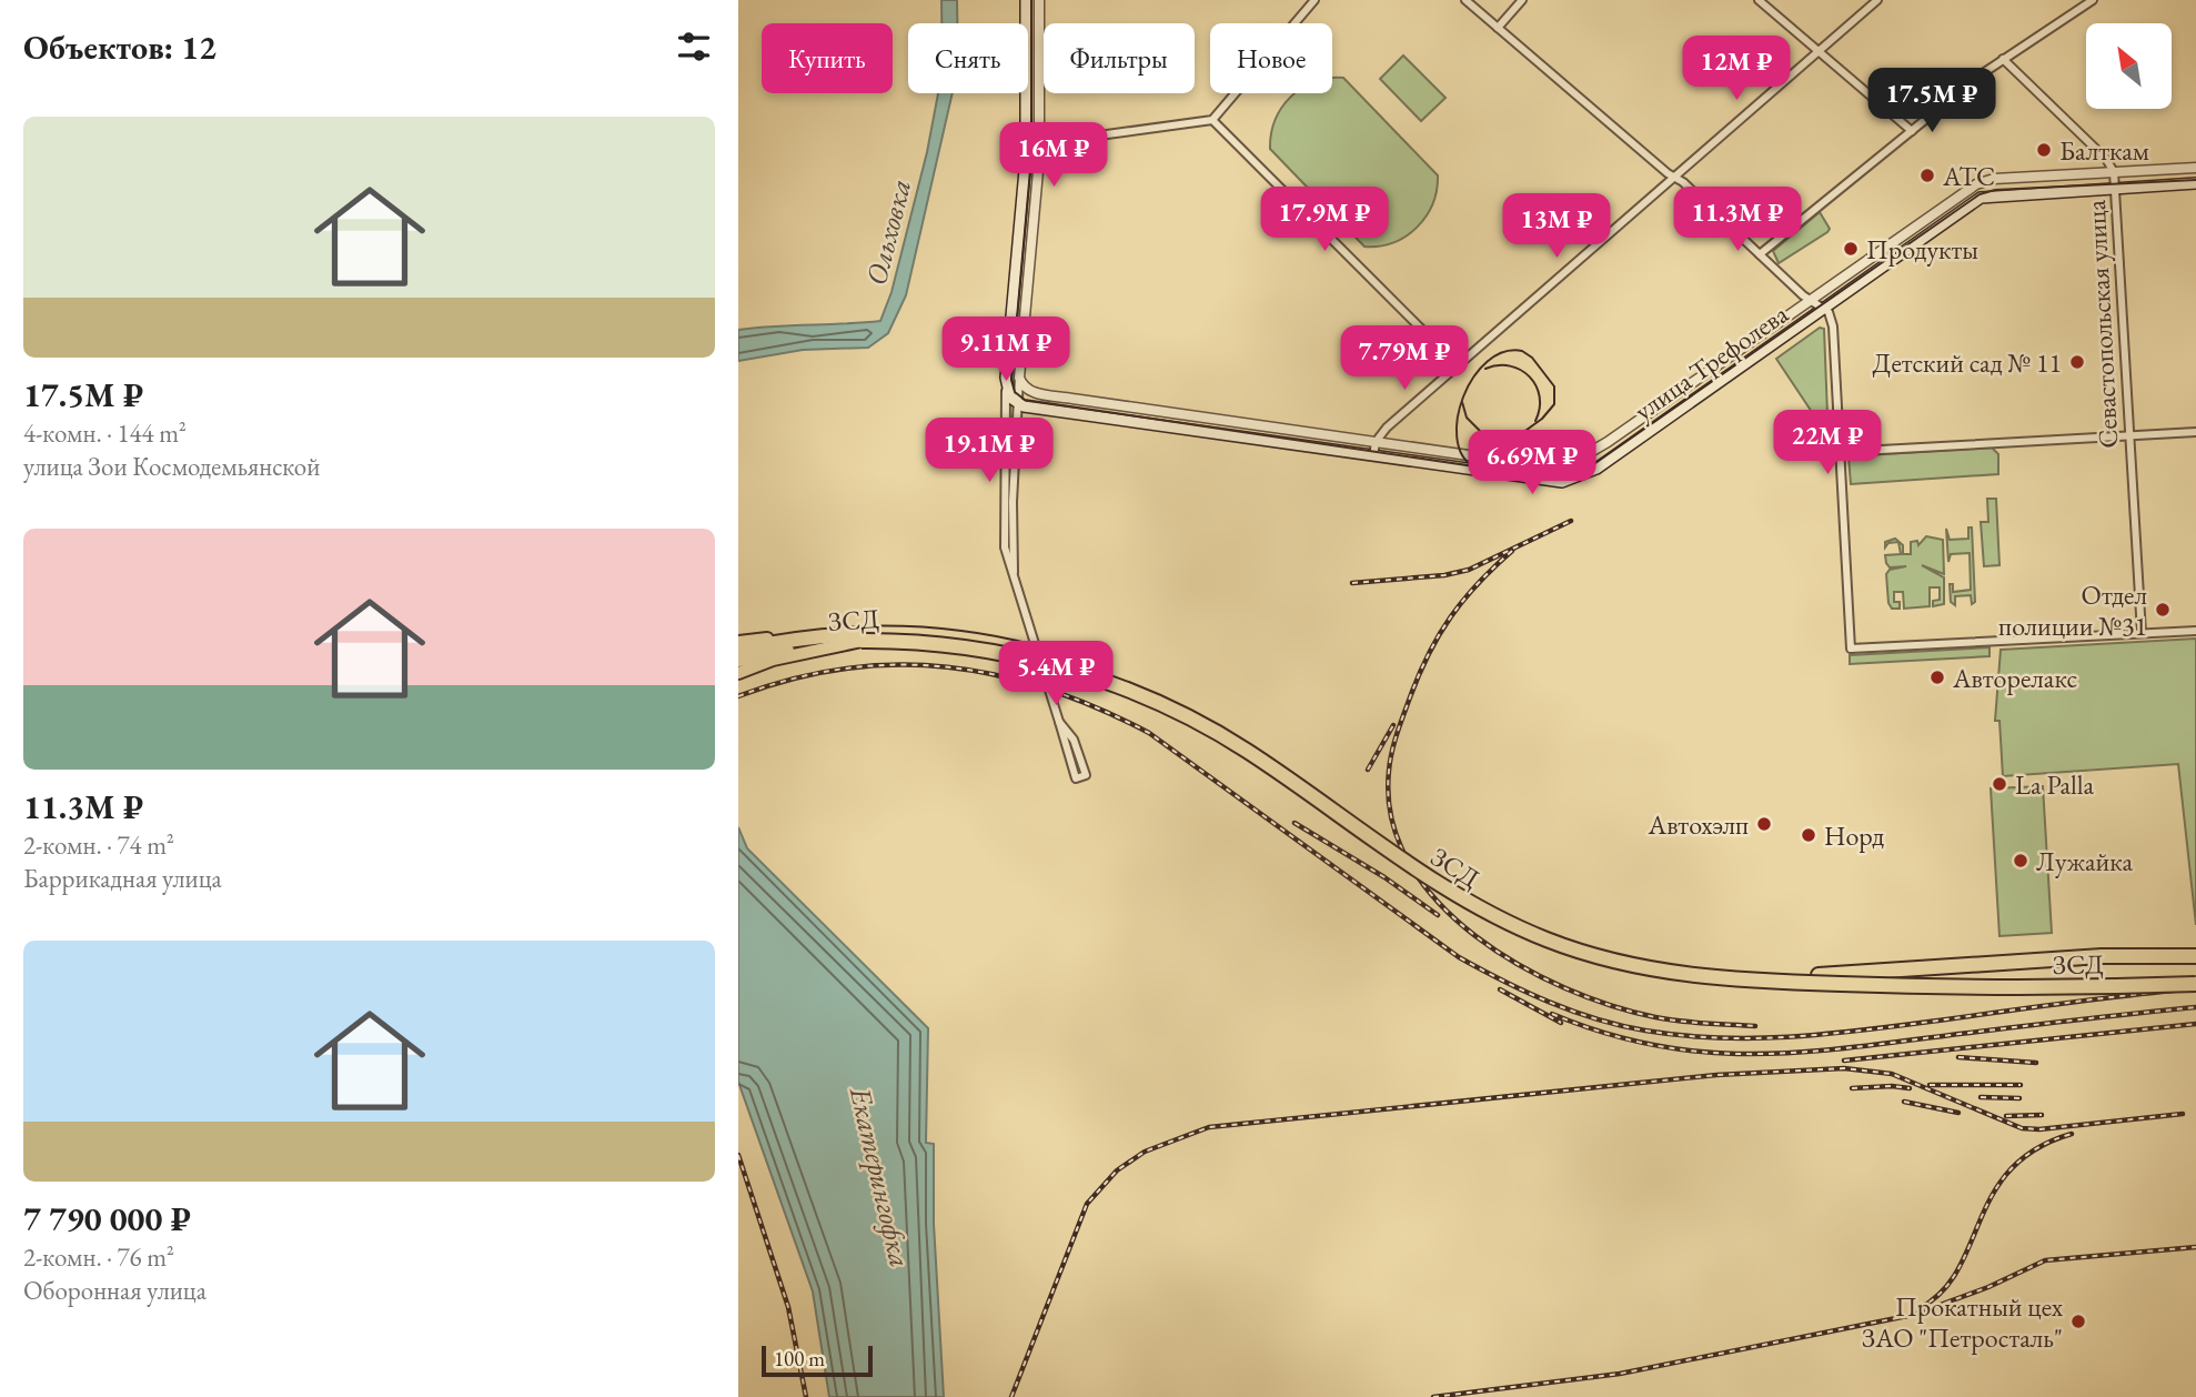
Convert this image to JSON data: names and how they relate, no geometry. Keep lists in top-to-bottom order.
{
  "streets": {
    "highway": ["ЗСД"],
    "main road": ["улица Трефолева"],
    "street": ["Севастопольская улица"]
  },
  "crossings": [
    ["Севастопольская улица", "улица Трефолева"]
  ],
  "water": ["Ольховка", "Екатерингофка"],
  "places": [
    "Балткам",
    "АТС",
    "Продукты",
    "Детский сад № 11",
    "Отдел полиции №31",
    "Авторелакс",
    "La Palla",
    "Автохэлп",
    "Норд",
    "Лужайка",
    "Прокатный цех ЗАО \"Петросталь\""
  ],
  "scale_bar": "100 m",
  "north": "top left",
  "page": {
    "heading": "Объектов: 12",
    "chip": [
      "Купить",
      "Снять",
      "Фильтры",
      "Новое"
    ],
    "price": [
      "12M ₽",
      "17.5M ₽",
      "16M ₽",
      "17.9M ₽",
      "11.3M ₽",
      "13M ₽",
      "9.11M ₽",
      "7.79M ₽",
      "22M ₽",
      "19.1M ₽",
      "6.69M ₽",
      "5.4M ₽"
    ],
    "list": [
      {
        "name": "17.5M ₽",
        "note": "4-комн. · 144 m² · улица Зои Космодемьянской"
      },
      {
        "name": "11.3M ₽",
        "note": "2-комн. · 74 m² · Баррикадная улица"
      },
      {
        "name": "7 790 000 ₽",
        "note": "2-комн. · 76 m² · Оборонная улица"
      }
    ],
    "scale": "100 m"
  }
}
